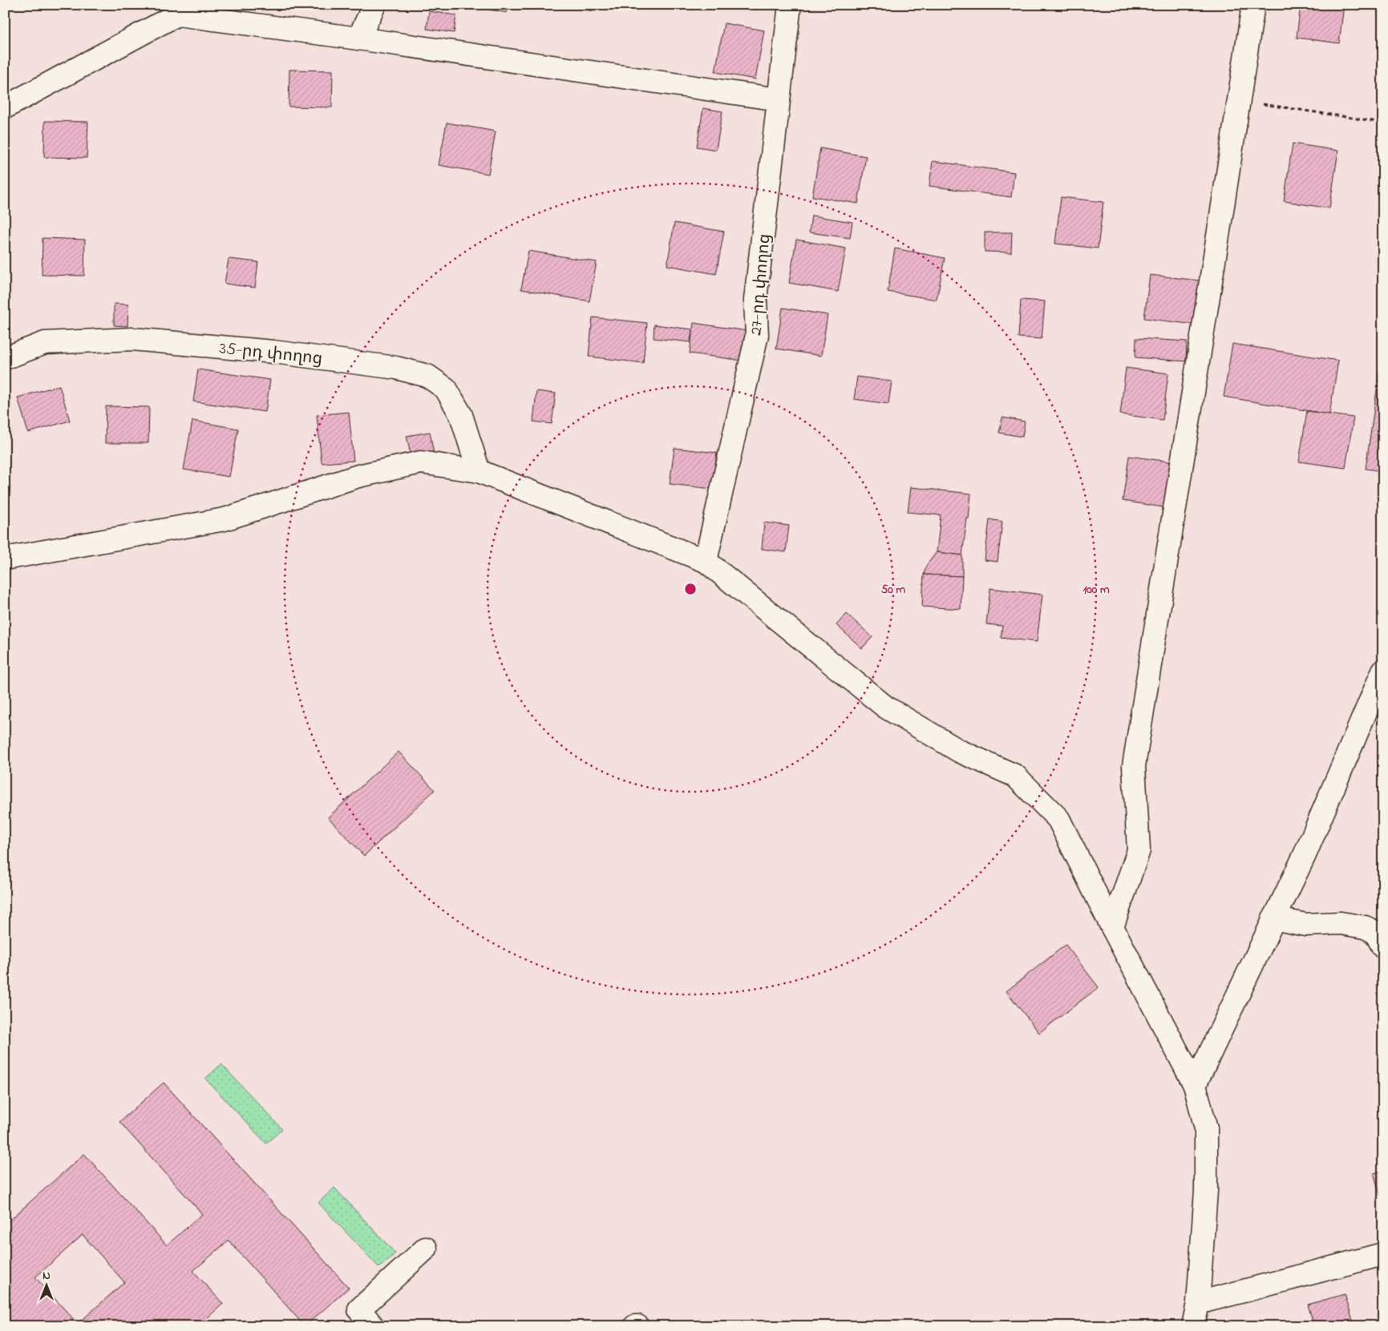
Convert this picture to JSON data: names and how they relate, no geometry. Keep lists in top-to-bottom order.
{
  "streets": {
    "street": ["27-րդ փողոց", "35-րդ փողոց"]
  },
  "north": "top",
  "rings": ["50 m", "100 m"]
}
